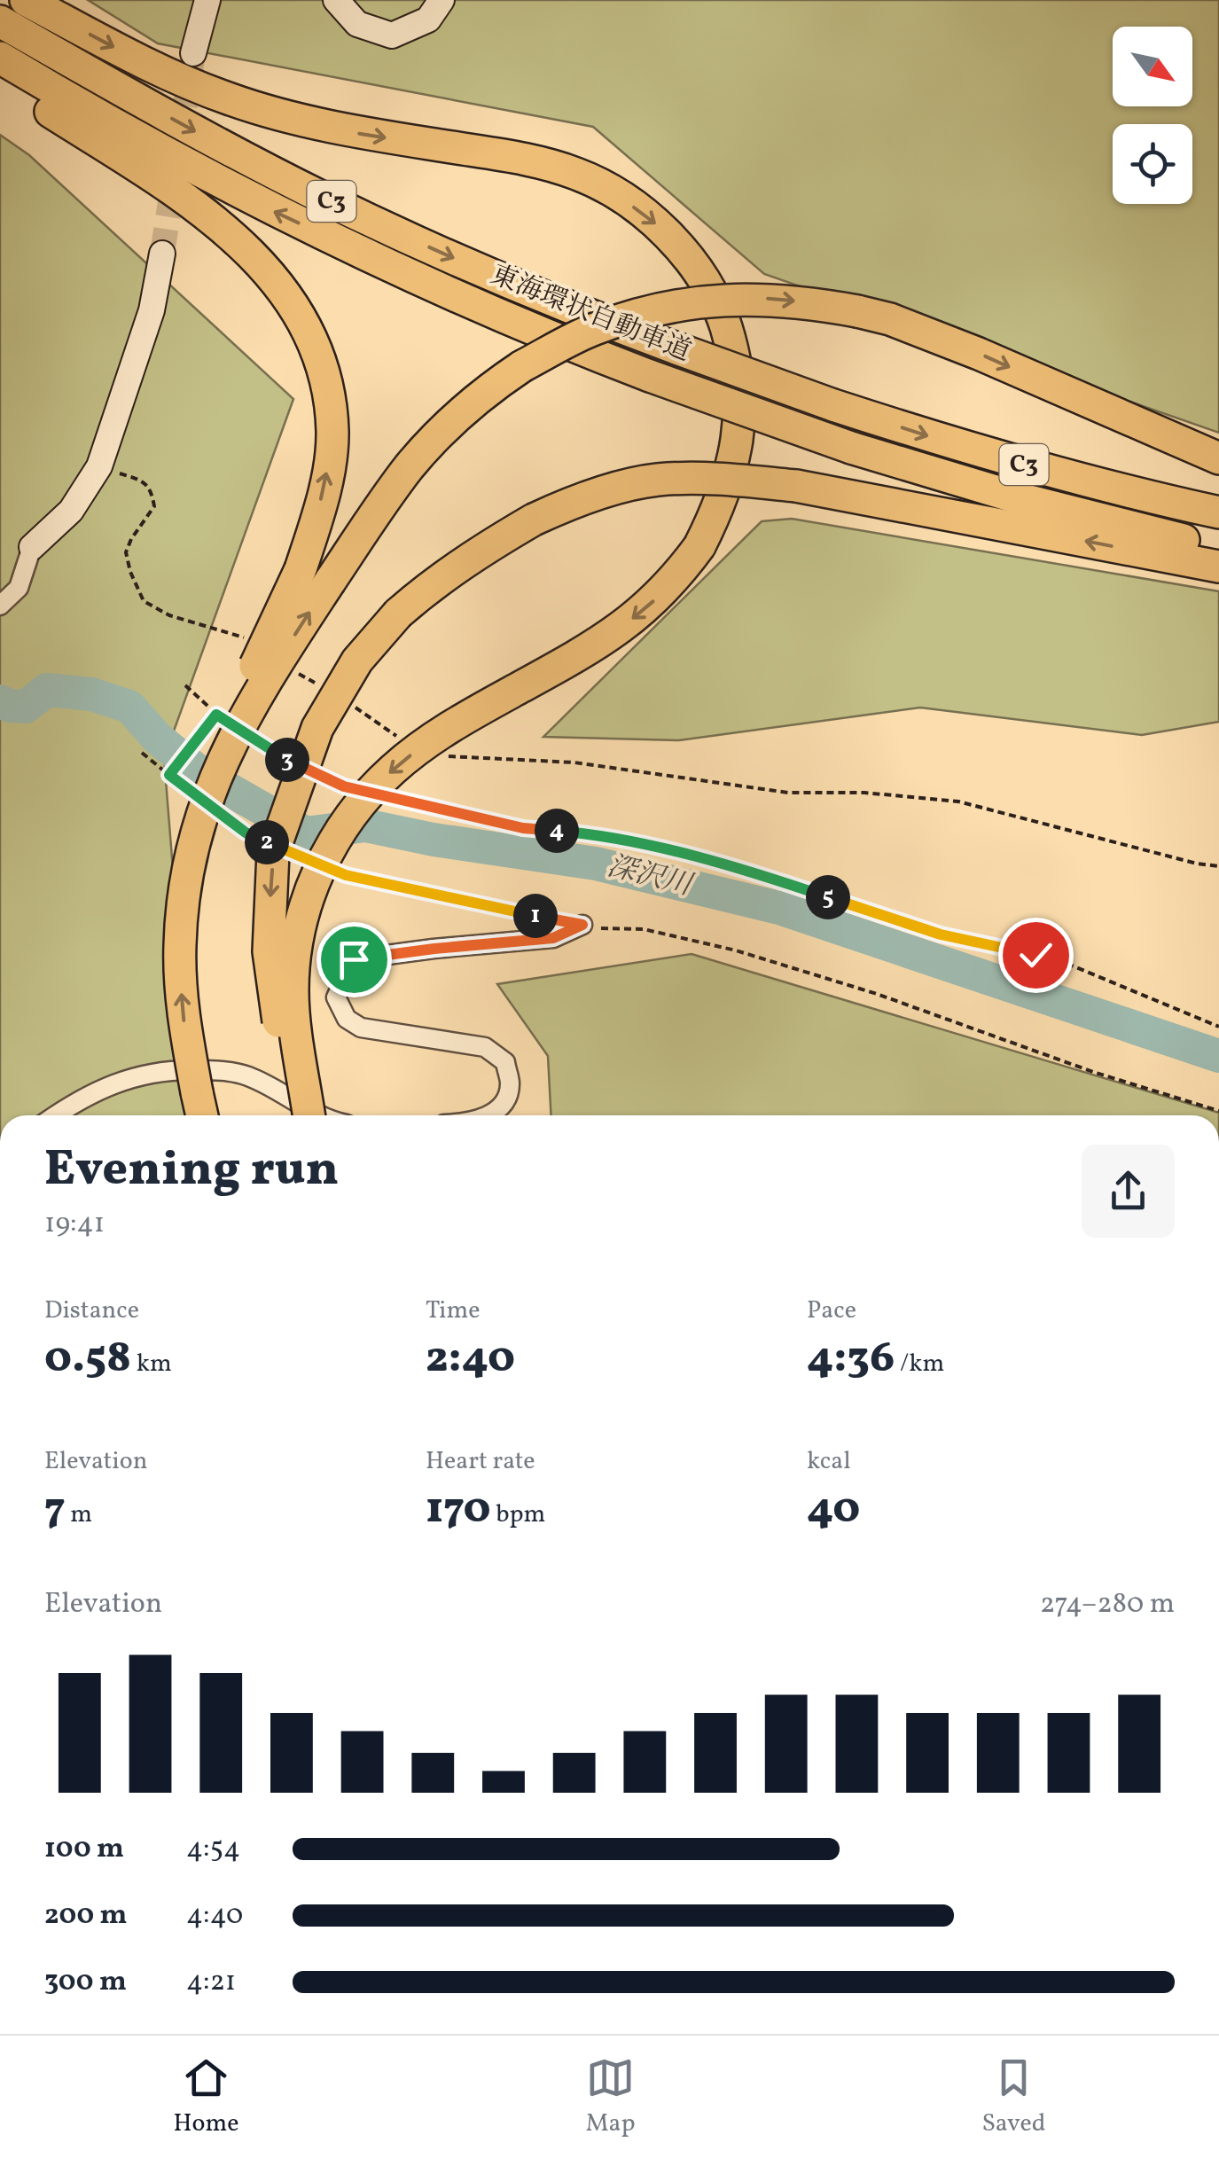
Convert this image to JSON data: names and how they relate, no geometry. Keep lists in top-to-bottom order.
{
  "streets": {
    "highway": ["C3", "東海環状自動車道"]
  },
  "water": ["深沢川"],
  "north": "bottom right",
  "page": {
    "pins": [
      "3",
      "4",
      "2",
      "5",
      "1"
    ],
    "heading": ["Evening run", "19:41"],
    "stats": [
      ["Distance", "0.58 km"],
      ["Time", "2:40"],
      ["Pace", "4:36 /km"],
      ["Elevation", "7 m"],
      ["Heart rate", "170 bpm"],
      ["kcal", "40"]
    ],
    "chart": ["Elevation", "274–280 m"],
    "list": [
      {
        "name": "100 m",
        "note": "4:54"
      },
      {
        "name": "200 m",
        "note": "4:40"
      },
      {
        "name": "300 m",
        "note": "4:21"
      }
    ],
    "tabs": ["Home", "Map", "Saved"]
  }
}
